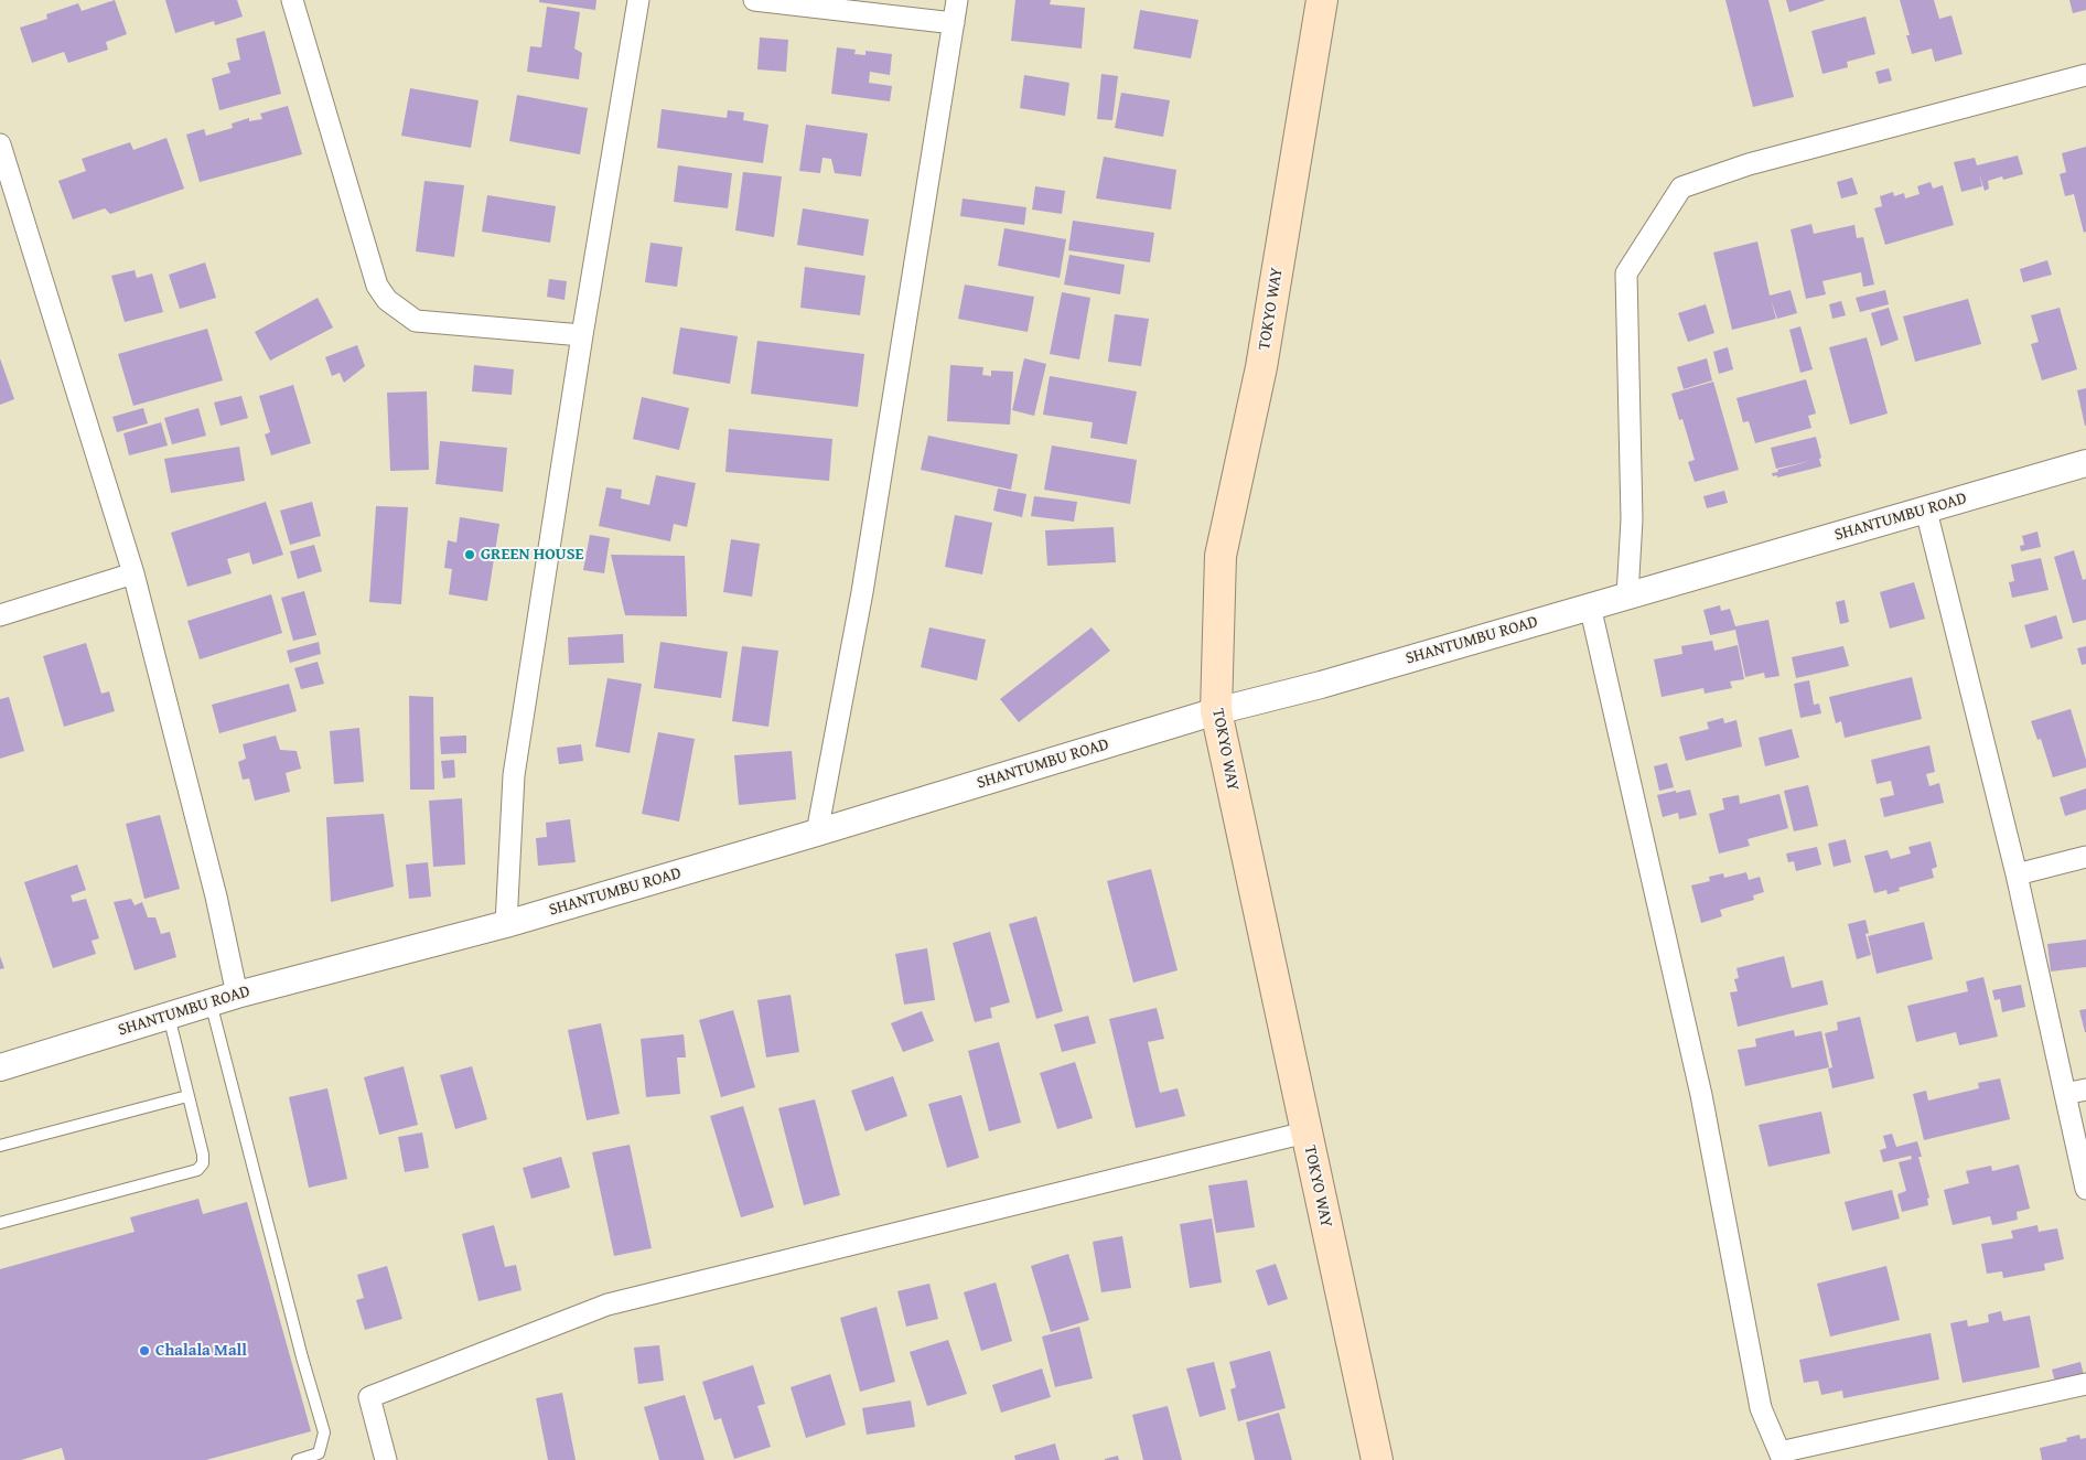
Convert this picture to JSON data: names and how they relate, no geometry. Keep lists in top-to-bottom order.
{
  "streets": {
    "main road": ["TOKYO WAY"],
    "street": ["SHANTUMBU ROAD"]
  },
  "crossings": [
    ["TOKYO WAY", "SHANTUMBU ROAD"]
  ],
  "places": ["GREEN HOUSE", "Chalala Mall"]
}
